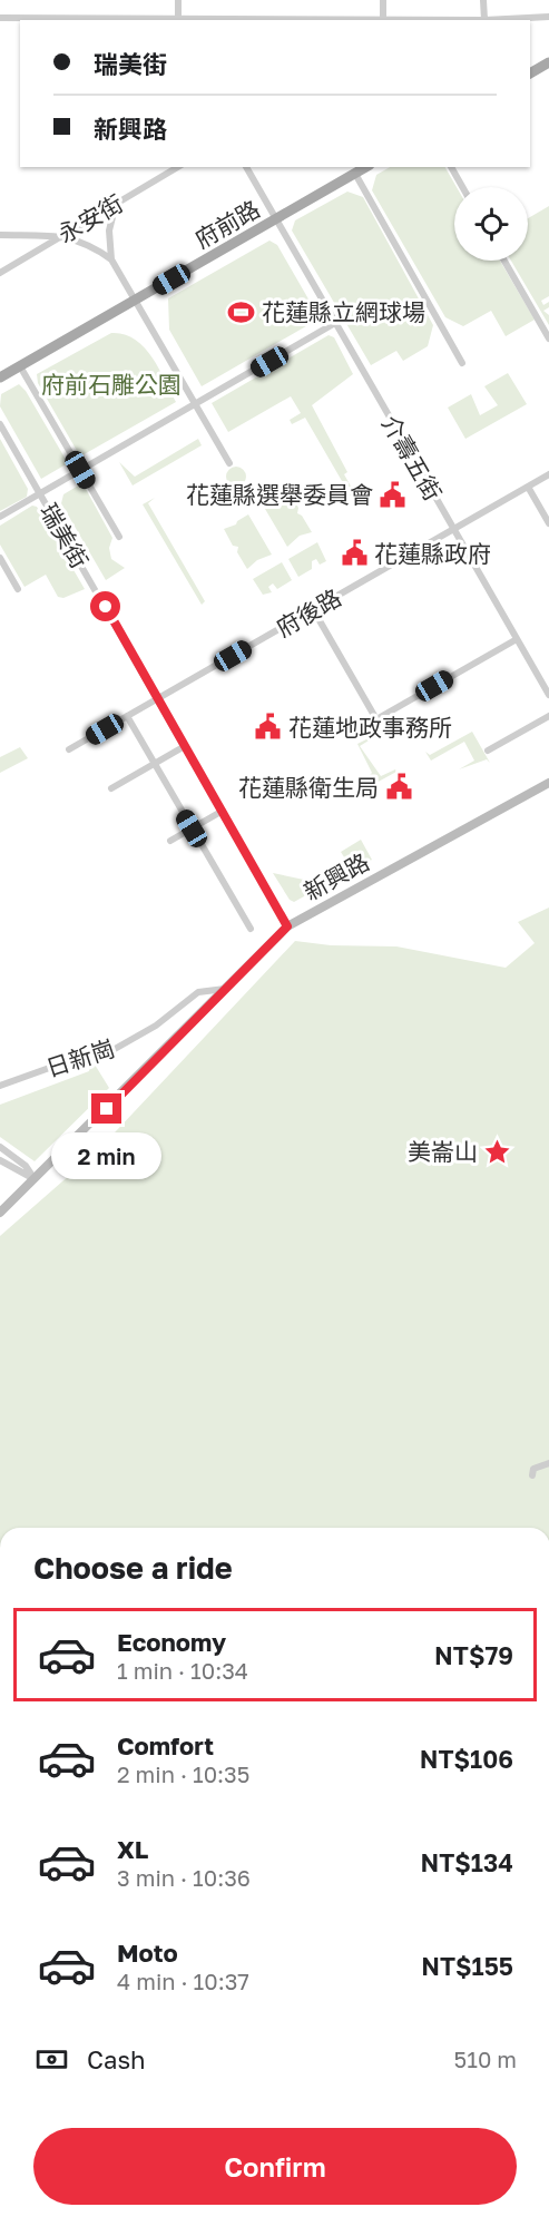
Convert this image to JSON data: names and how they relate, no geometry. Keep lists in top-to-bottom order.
{
  "streets": {
    "main road": ["府前路"],
    "street": [
      "永安街",
      "介壽五街",
      "瑞美街",
      "府後路",
      "新興路",
      "日新崗"
    ]
  },
  "crossings": [
    ["府前路", "介壽五街"],
    ["介壽五街", "府後路"],
    ["瑞美街", "府後路"],
    ["瑞美街", "新興路"],
    ["新興路", "日新崗"]
  ],
  "parks": ["府前石雕公園"],
  "places": {
    "sports": ["花蓮縣立網球場"],
    "public building": [
      "花蓮縣選舉委員會",
      "花蓮縣政府",
      "花蓮地政事務所",
      "花蓮縣衛生局"
    ],
    "place": ["美崙山"]
  },
  "page": {
    "banner": ["瑞美街", "新興路"],
    "bubble": "2 min",
    "heading": "Choose a ride",
    "list": [
      {
        "name": "Economy",
        "note": "1 min · 10:34",
        "value": "NT$79"
      },
      {
        "name": "Comfort",
        "note": "2 min · 10:35",
        "value": "NT$106"
      },
      {
        "name": "XL",
        "note": "3 min · 10:36",
        "value": "NT$134"
      },
      {
        "name": "Moto",
        "note": "4 min · 10:37",
        "value": "NT$155"
      }
    ],
    "pay": ["Cash", "510 m"],
    "buttons": "Confirm"
  }
}
